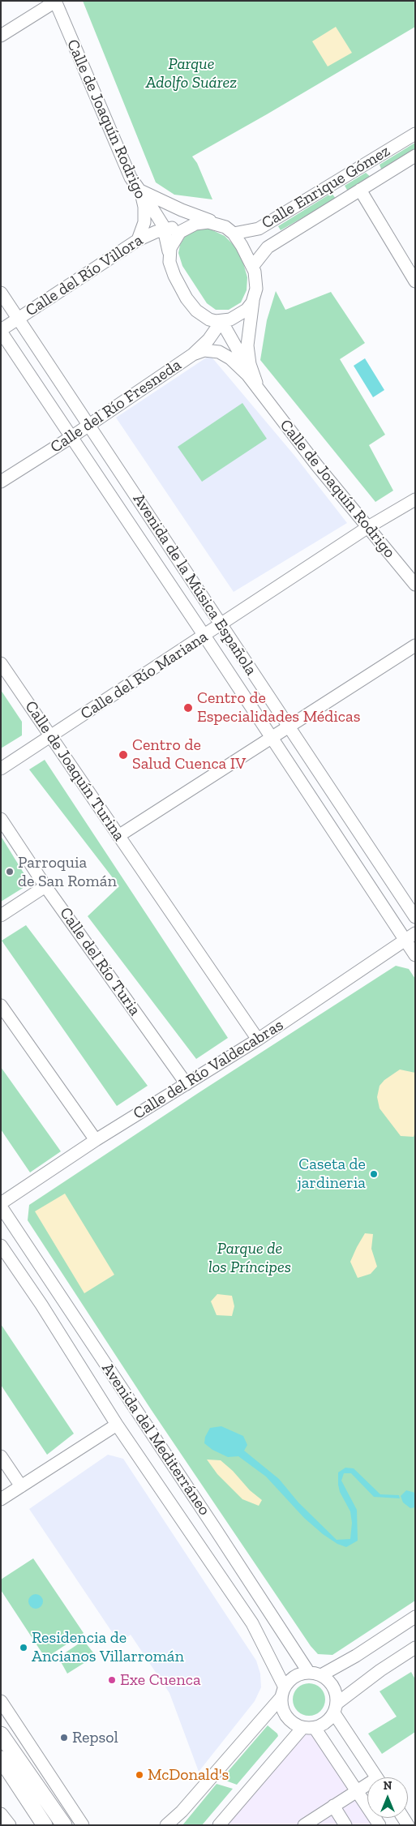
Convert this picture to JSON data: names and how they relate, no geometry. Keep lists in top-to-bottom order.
{
  "streets": {
    "street": [
      "Calle de Joaquín Rodrigo",
      "Calle Enrique Gómez",
      "Calle del Río Villora",
      "Calle del Río Fresneda",
      "Avenida de la Música Española",
      "Calle del Río Mariana",
      "Calle de Joaquín Turina",
      "Calle del Río Turia",
      "Calle del Río Valdecabras",
      "Avenida del Mediterráneo"
    ]
  },
  "crossings": [
    ["Calle de Joaquín Rodrigo", "Calle del Río Villora"],
    ["Calle de Joaquín Rodrigo", "Calle del Río Mariana"],
    ["Calle Enrique Gómez", "Calle del Río Villora"],
    ["Calle Enrique Gómez", "Calle del Río Fresneda"],
    ["Calle del Río Villora", "Calle del Río Fresneda"],
    ["Calle del Río Villora", "Avenida de la Música Española"],
    ["Calle del Río Fresneda", "Avenida de la Música Española"],
    ["Avenida de la Música Española", "Calle del Río Mariana"],
    ["Avenida de la Música Española", "Calle del Río Valdecabras"],
    ["Calle del Río Mariana", "Calle de Joaquín Turina"],
    ["Calle de Joaquín Turina", "Calle del Río Valdecabras"],
    ["Calle del Río Turia", "Calle del Río Valdecabras"]
  ],
  "parks": ["Parque Adolfo Suárez", "Parque de los Príncipes"],
  "places": [
    "Centro de Especialidades Médicas",
    "Centro de Salud Cuenca IV",
    "Parroquia de San Román",
    "Caseta de jardineria",
    "Residencia de Ancianos Villarromán",
    "Exe Cuenca",
    "Repsol",
    "McDonald's"
  ],
  "north": "top"
}
